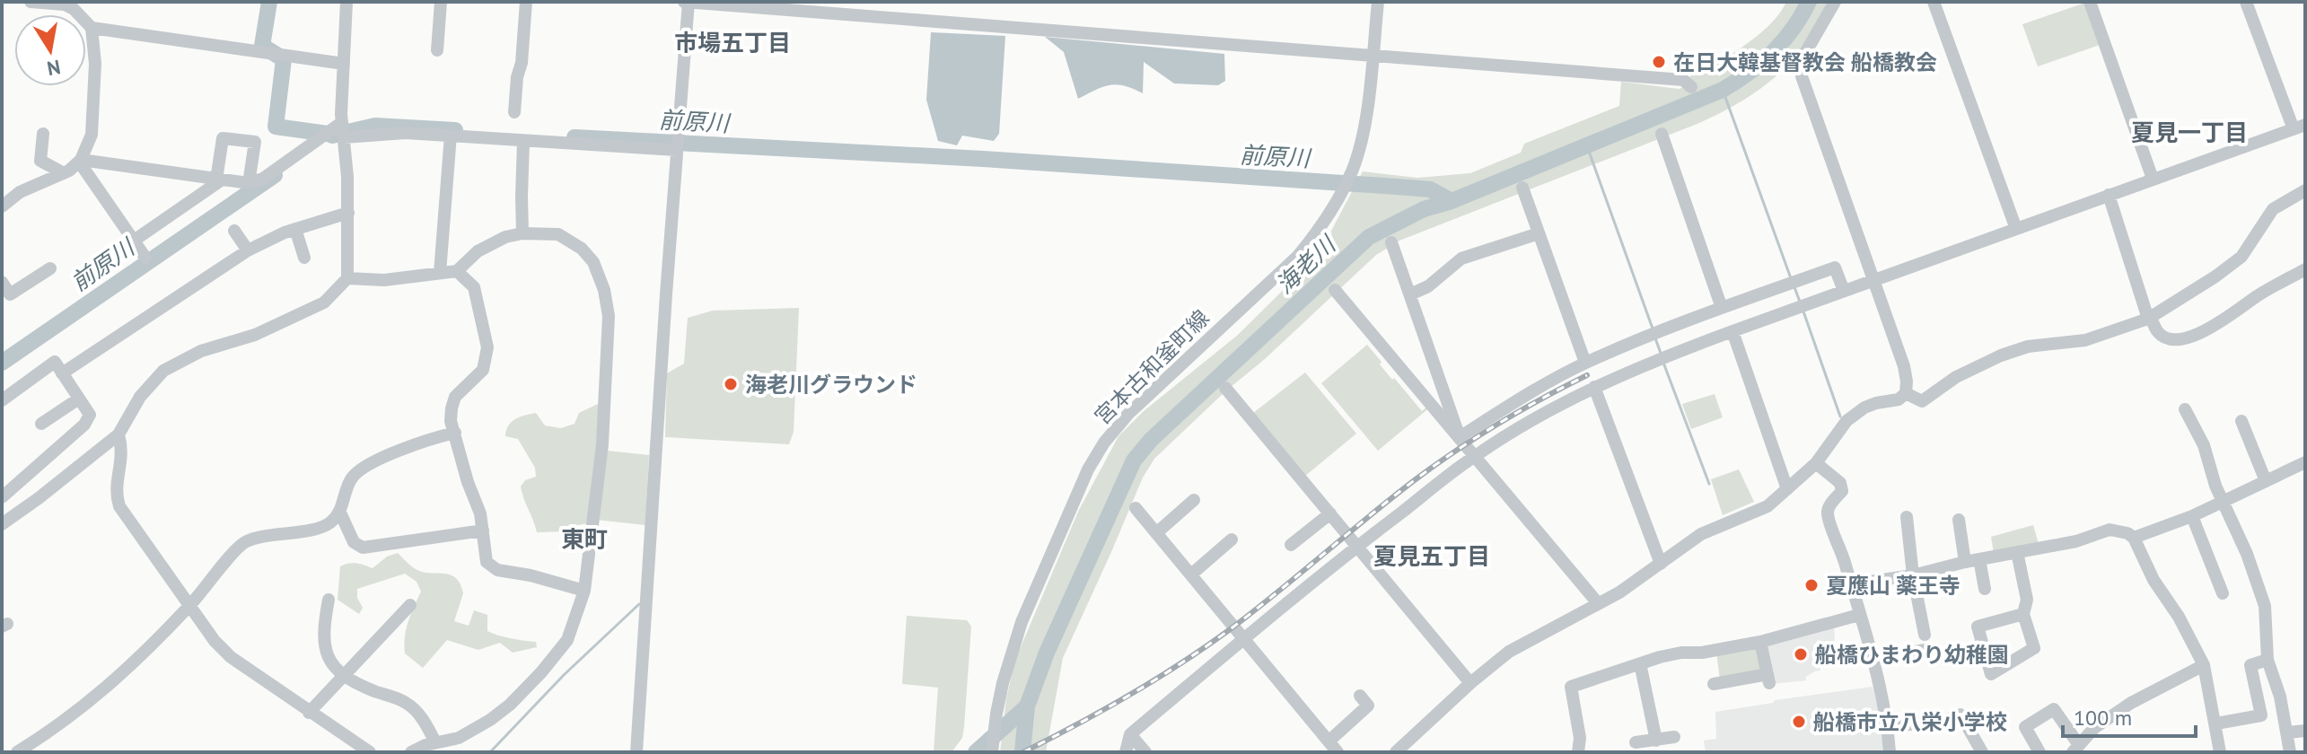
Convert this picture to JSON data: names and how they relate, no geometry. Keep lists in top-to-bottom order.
{
  "streets": {
    "street": ["宮本古和釜町線"]
  },
  "districts": [
    "市場五丁目",
    "夏見一丁目",
    "東町",
    "夏見五丁目"
  ],
  "water": ["前原川", "海老川"],
  "places": [
    "在日大韓基督教会 船橋教会",
    "海老川グラウンド",
    "夏應山 薬王寺",
    "船橋ひまわり幼稚園",
    "船橋市立八栄小学校"
  ],
  "scale_bar": "100 m",
  "north": "bottom"
}
